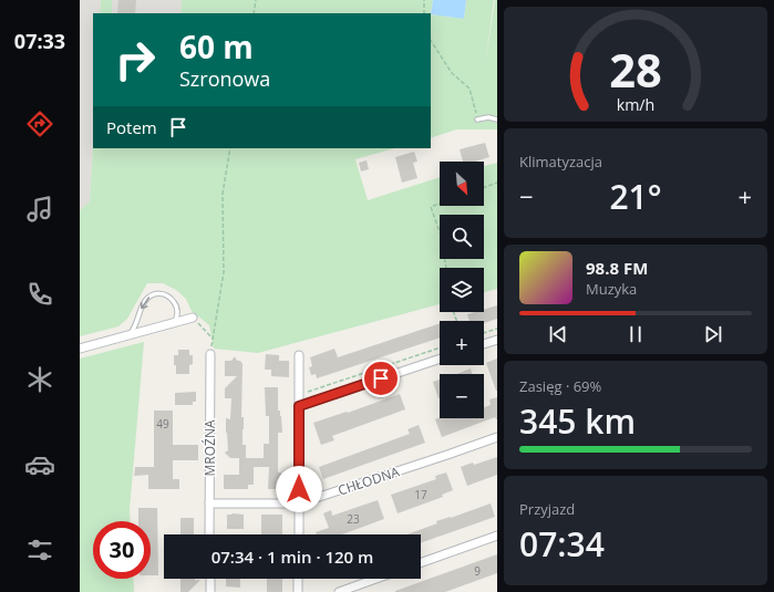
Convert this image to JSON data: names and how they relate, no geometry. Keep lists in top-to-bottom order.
{
  "streets": {
    "street": ["MROŹNA", "CHŁODNA"]
  },
  "crossings": [
    ["MROŹNA", "CHŁODNA"]
  ],
  "house_numbers": [
    "49",
    "17",
    "23",
    "9"
  ],
  "north": "bottom right",
  "page": {
    "tabs": "07:33",
    "turn": ["60 m", "Szronowa"],
    "then": "Potem",
    "tile": [
      "Klimatyzacja",
      ["Zasięg · 69%", "345 km"],
      ["Przyjazd", "07:34"]
    ],
    "map_buttons": ["+", "−"],
    "heat": ["−", "21°", "+"],
    "song": ["98.8 FM", "Muzyka"],
    "limit": "30",
    "trip": "07:34 · 1 min · 120 m",
    "gauge": ["28", "km/h"]
  }
}
